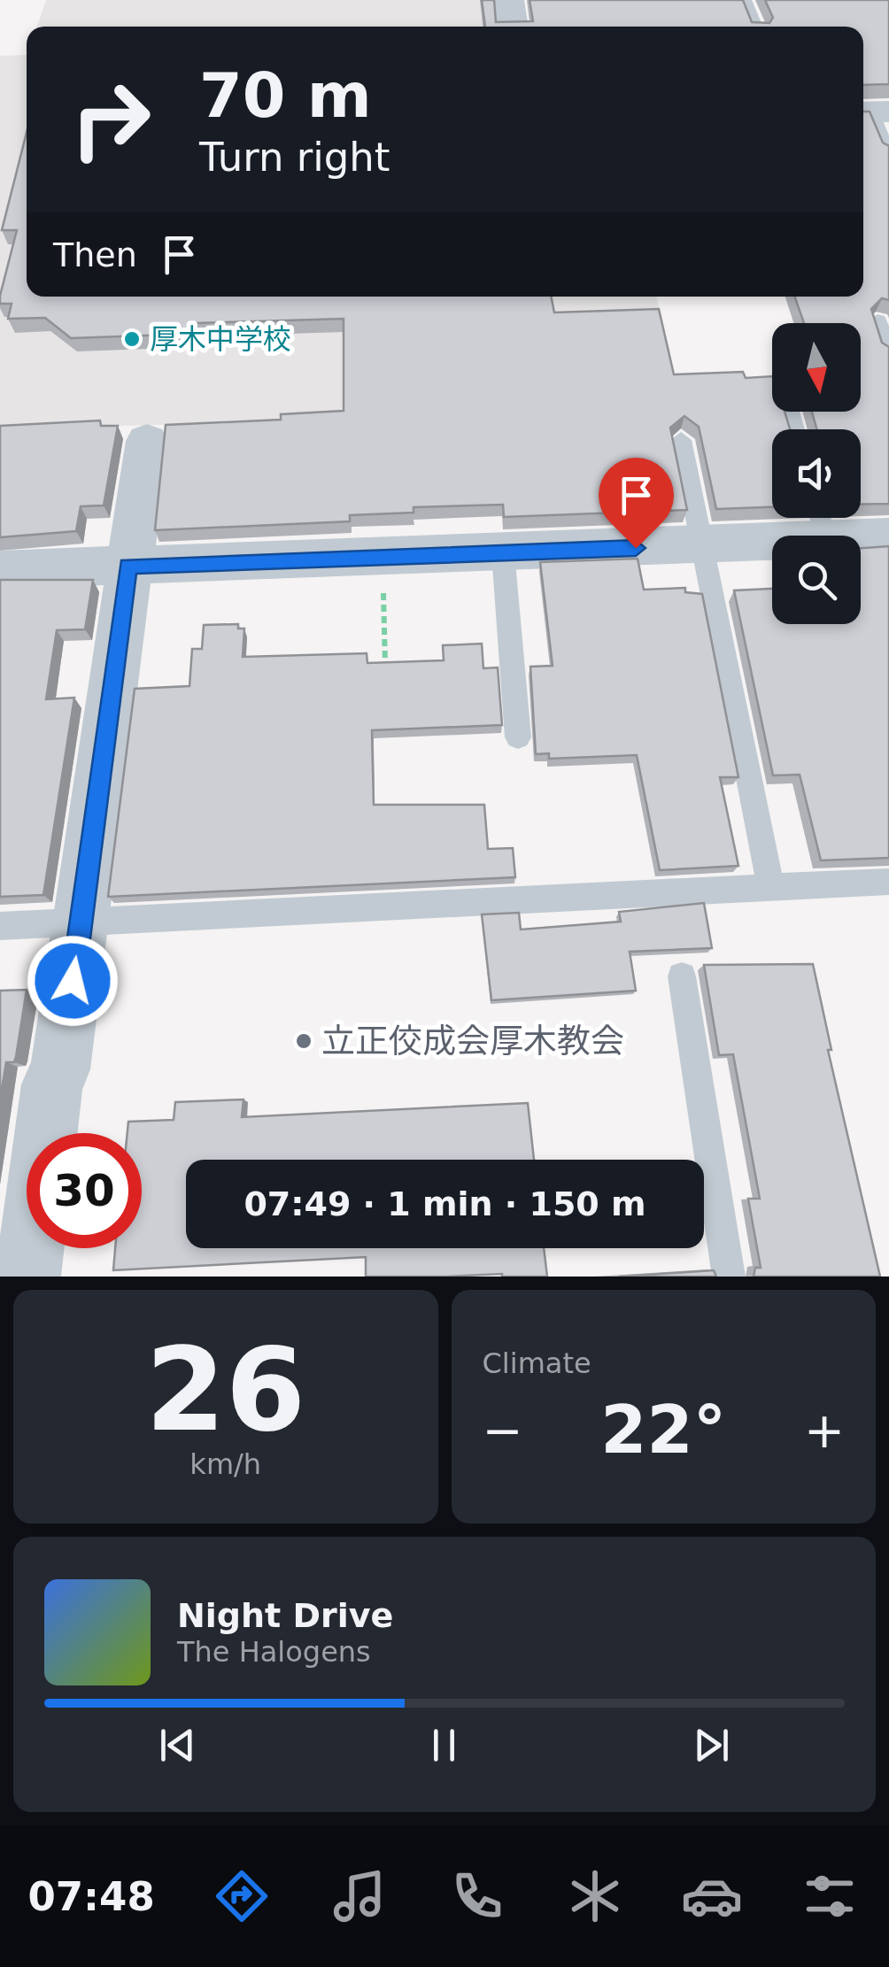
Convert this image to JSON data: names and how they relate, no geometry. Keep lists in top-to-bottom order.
{
  "places": ["厚木中学校", "立正佼成会厚木教会"],
  "north": "bottom",
  "page": {
    "turn": ["70 m", "Turn right"],
    "then": "Then",
    "limit": "30",
    "trip": "07:49 · 1 min · 150 m",
    "tile": [
      ["26", "km/h"],
      "Climate"
    ],
    "heat": ["−", "22°", "+"],
    "song": ["Night Drive", "The Halogens"],
    "tabs": "07:48"
  }
}
